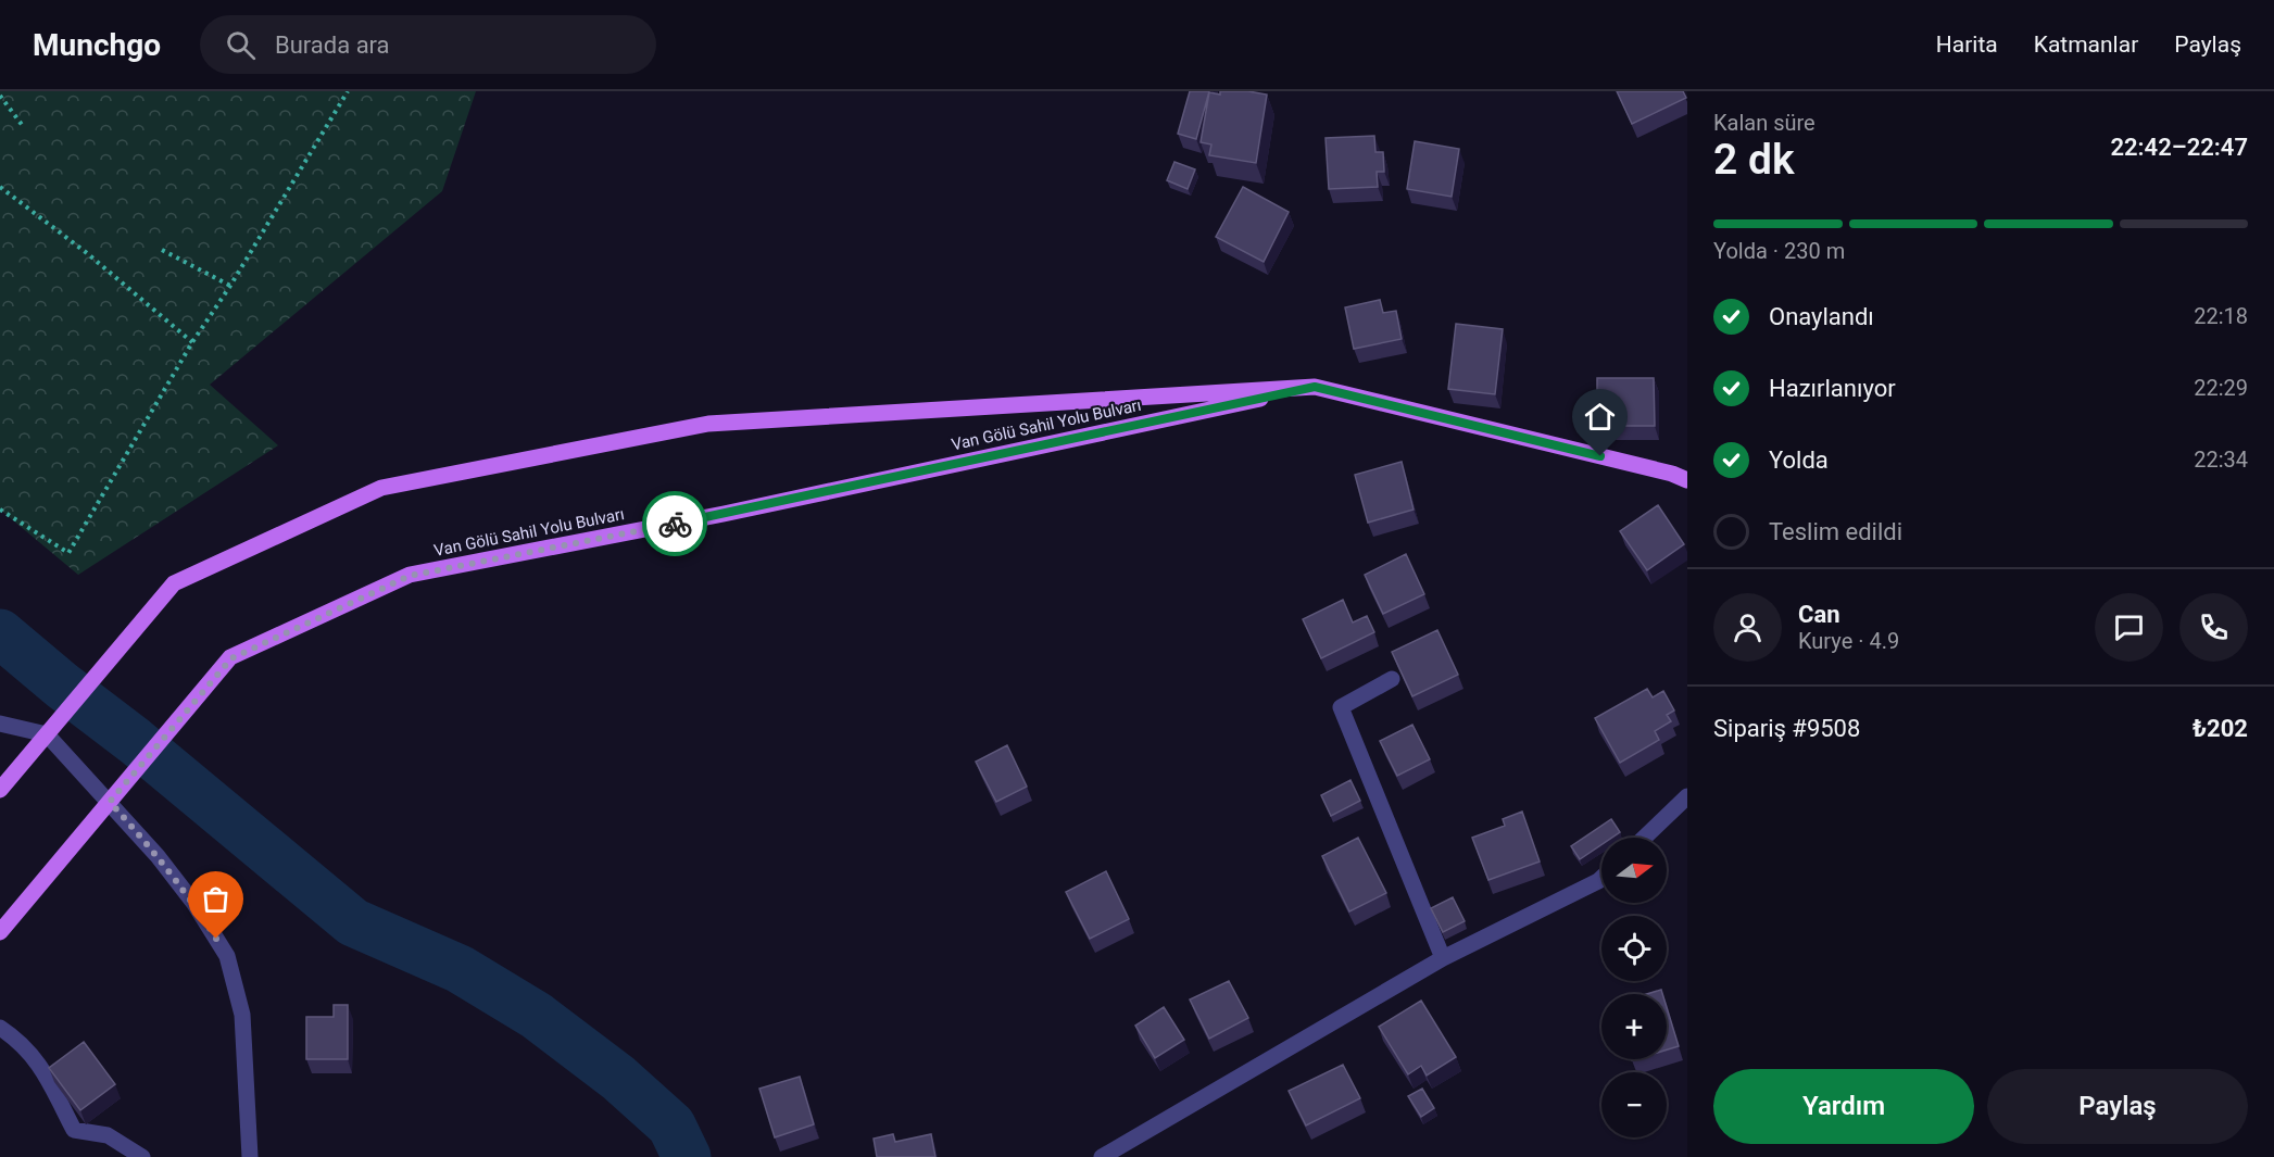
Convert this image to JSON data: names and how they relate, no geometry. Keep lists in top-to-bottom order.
{
  "streets": {
    "main road": ["Van Gölü Sahil Yolu Bulvarı"]
  },
  "north": "right",
  "page": {
    "header": "Munchgo",
    "search": "Burada ara",
    "nav": ["Harita", "Katmanlar", "Paylaş"],
    "heading": ["2 dk", "Kalan süre", "22:42–22:47"],
    "panel": [
      "Can",
      "Kurye · 4.9",
      "Sipariş #9508",
      "₺202"
    ],
    "bar": "Yolda · 230 m",
    "list": [
      ["Onaylandı", "22:18"],
      ["Hazırlanıyor", "22:29"],
      ["Yolda", "22:34"],
      "Teslim edildi"
    ],
    "map_buttons": ["+", "−"],
    "buttons": ["Yardım", "Paylaş"]
  }
}
